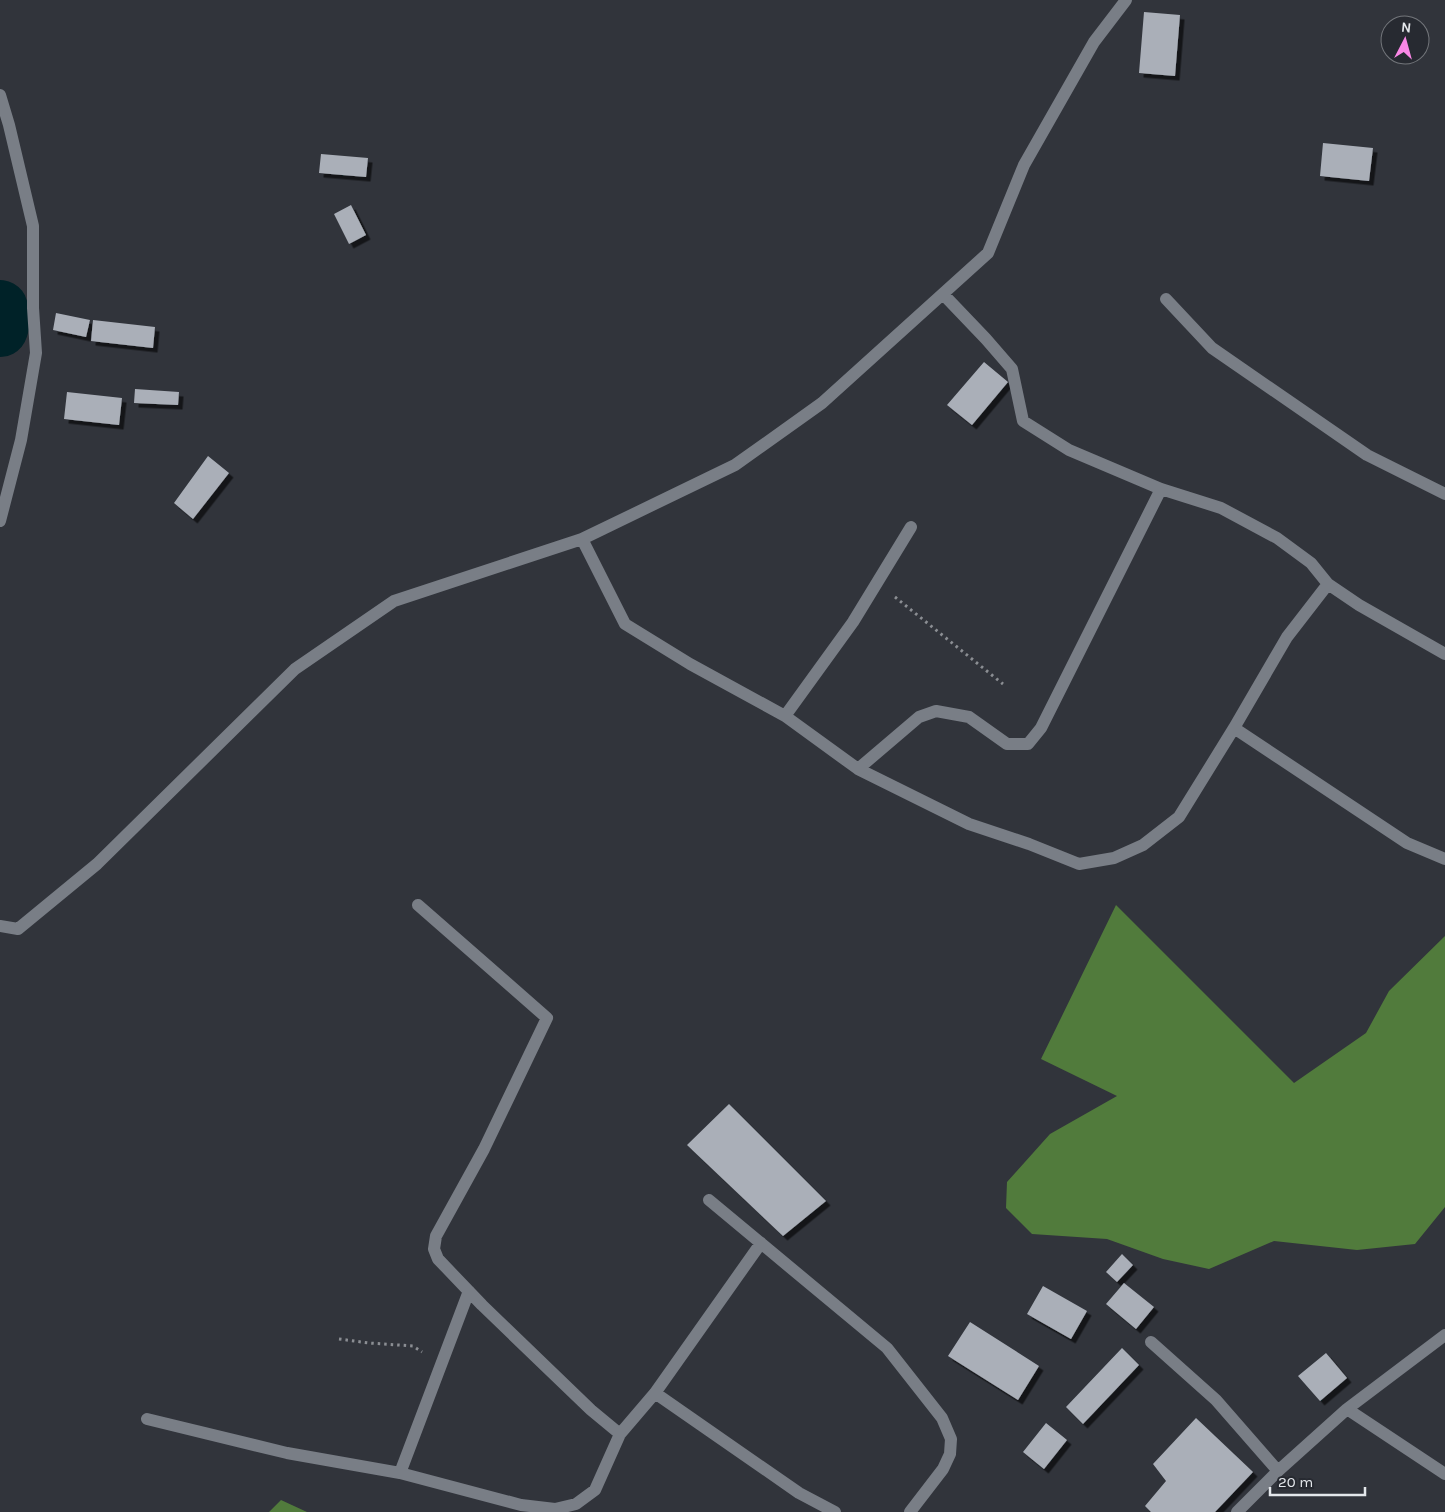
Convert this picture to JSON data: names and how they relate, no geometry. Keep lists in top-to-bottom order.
{
  "scale_bar": "20 m",
  "north": "top"
}
